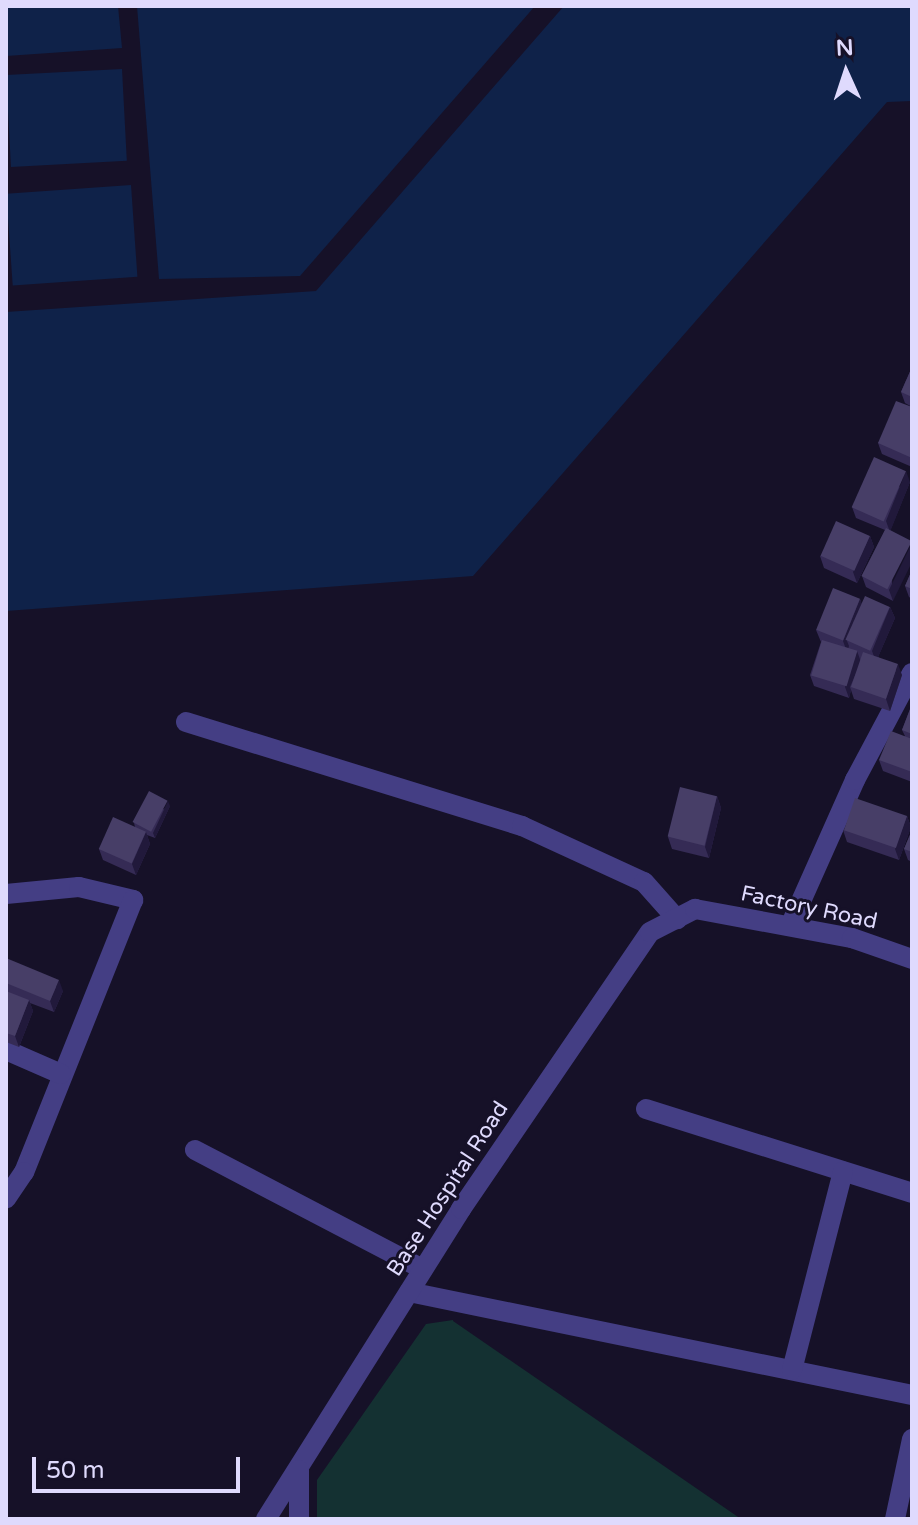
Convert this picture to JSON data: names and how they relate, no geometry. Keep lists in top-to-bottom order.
{
  "streets": {
    "street": ["Factory Road", "Base Hospital Road"]
  },
  "crossings": [
    ["Factory Road", "Base Hospital Road"]
  ],
  "scale_bar": "50 m",
  "north": "top"
}
